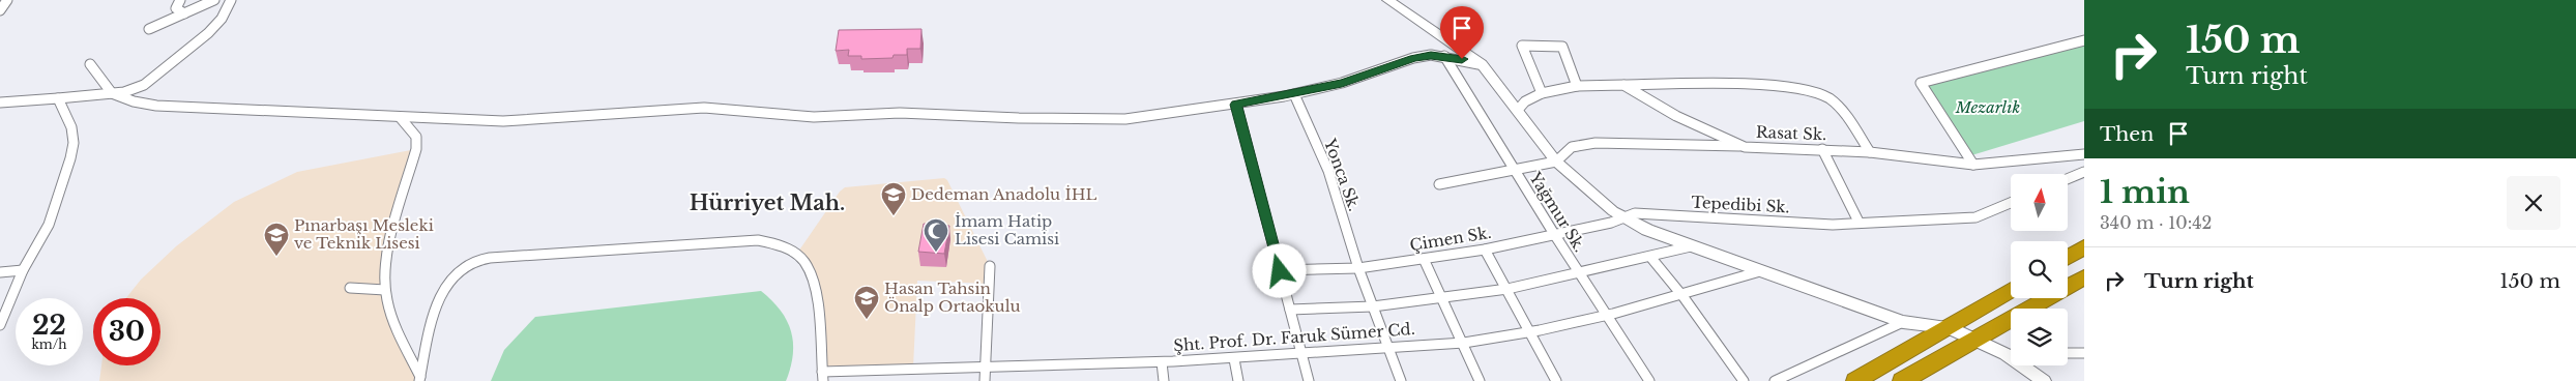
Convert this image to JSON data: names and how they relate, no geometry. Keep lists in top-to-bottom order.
{
  "streets": {
    "street": [
      "Rasat Sk.",
      "Yonca Sk.",
      "Tepedibi Sk.",
      "Yağmur Sk.",
      "Çimen Sk.",
      "Şht. Prof. Dr. Faruk Sümer Cd."
    ]
  },
  "crossings": [
    ["Yonca Sk.", "Çimen Sk."],
    ["Yonca Sk.", "Şht. Prof. Dr. Faruk Sümer Cd."],
    ["Tepedibi Sk.", "Çimen Sk."],
    ["Yağmur Sk.", "Çimen Sk."],
    ["Yağmur Sk.", "Şht. Prof. Dr. Faruk Sümer Cd."]
  ],
  "districts": ["Hürriyet Mah."],
  "parks": ["Mezarlık"],
  "places": {
    "school or university": ["Dedeman Anadolu İHL", "Pınarbaşı Mesleki ve Teknik Lisesi", "Hasan Tahsin Önalp Ortaokulu"],
    "mosque": ["İmam Hatip Lisesi Camisi"]
  },
  "north": "top",
  "page": {
    "turn": ["150 m", "Turn right"],
    "then": "Then",
    "heading": ["1 min", "340 m · 10:42"],
    "list": [
      {
        "name": "Turn right",
        "value": "150 m"
      }
    ],
    "speed": "22 km/h",
    "limit": "30"
  }
}
